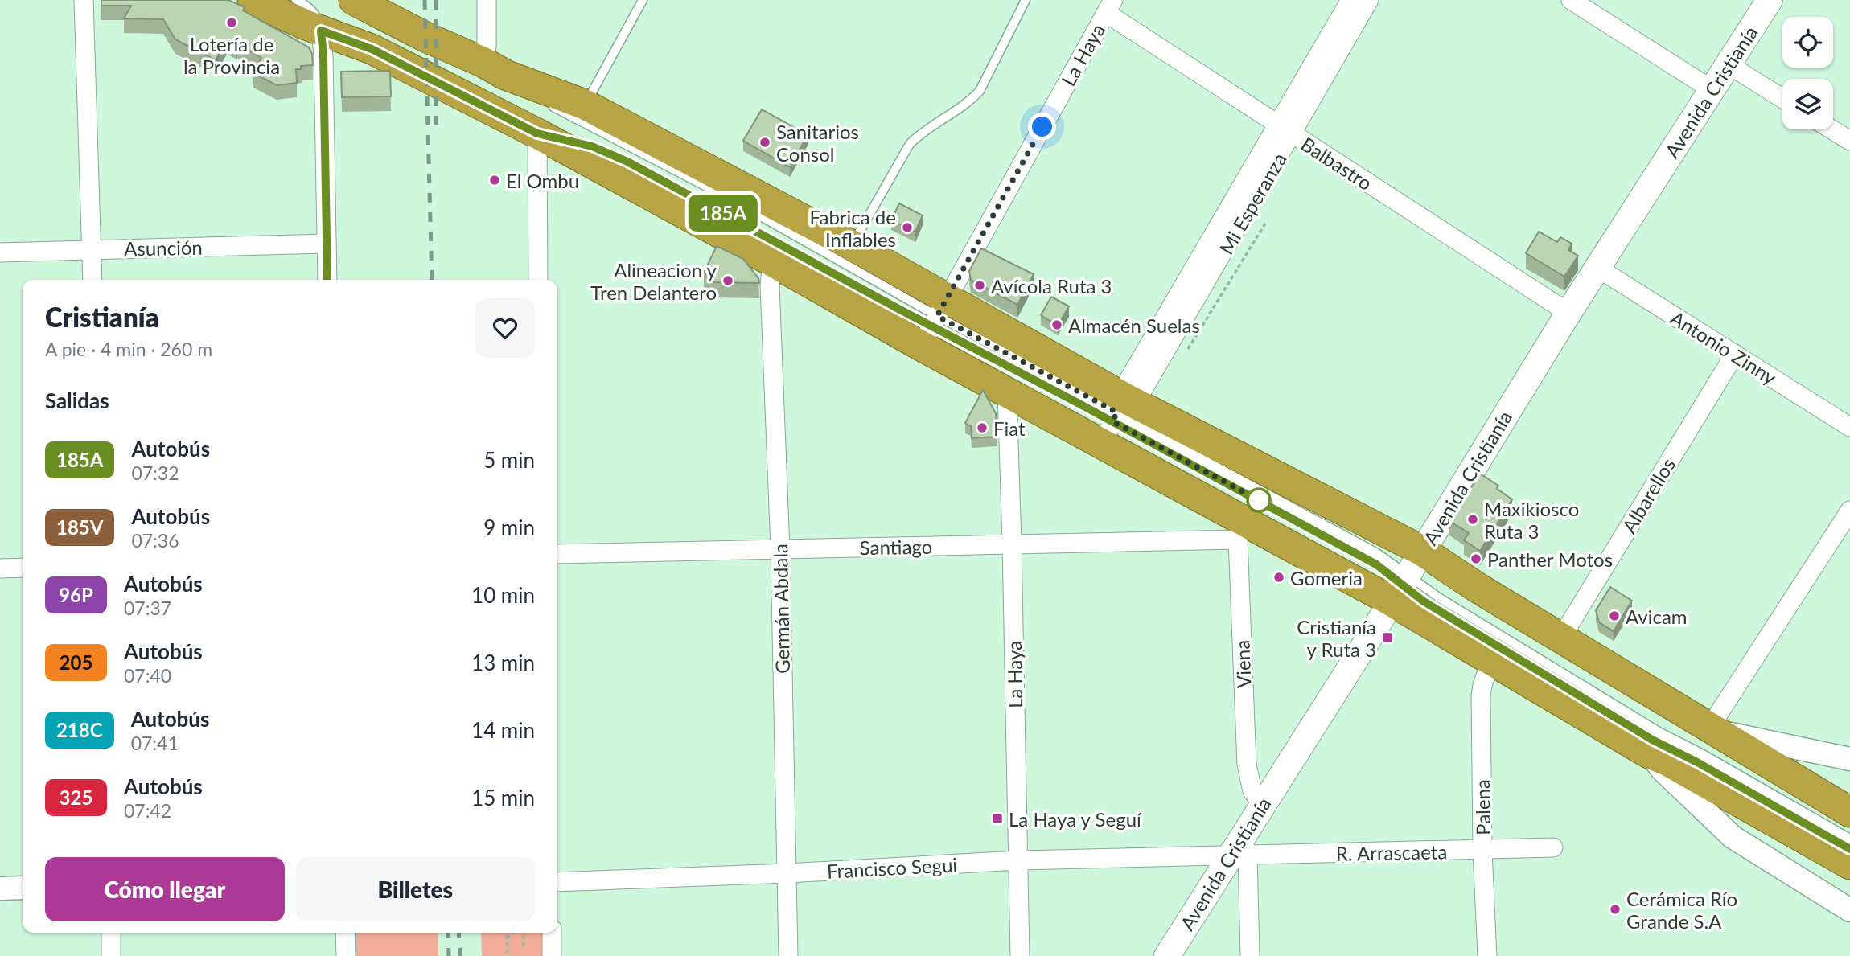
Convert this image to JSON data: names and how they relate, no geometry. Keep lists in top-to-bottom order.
{
  "streets": {
    "main road": ["Avenida Cristianía"],
    "street": [
      "La Haya",
      "Balbastro",
      "Mi Esperanza",
      "Asunción",
      "Antonio Zinny",
      "Albarellos",
      "Santiago",
      "Germán Abdala",
      "Viena",
      "Palena",
      "R. Arrascaeta",
      "Francisco Segui"
    ]
  },
  "crossings": [
    ["La Haya", "Balbastro"],
    ["La Haya", "Santiago"],
    ["La Haya", "Francisco Segui"],
    ["Avenida Cristianía", "Balbastro"],
    ["Avenida Cristianía", "Antonio Zinny"],
    ["Avenida Cristianía", "Viena"],
    ["Avenida Cristianía", "R. Arrascaeta"],
    ["Avenida Cristianía", "Francisco Segui"],
    ["Balbastro", "Mi Esperanza"],
    ["Antonio Zinny", "Albarellos"],
    ["Santiago", "Germán Abdala"],
    ["Santiago", "Viena"],
    ["Germán Abdala", "Francisco Segui"],
    ["Palena", "R. Arrascaeta"],
    ["R. Arrascaeta", "Francisco Segui"]
  ],
  "places": {
    "other": [
      "Lotería de la Provincia",
      "Sanitarios Consol",
      "El Ombu",
      "Fabrica de Inflables",
      "Alineacion y Tren Delantero",
      "Avícola Ruta 3",
      "Almacén Suelas",
      "Fiat",
      "Maxikiosco Ruta 3",
      "Panther Motos",
      "Gomeria",
      "Avicam",
      "Cerámica Río Grande S.A"
    ],
    "transit": ["Cristianía y Ruta 3", "La Haya y Seguí"]
  },
  "lines": ["bus line 185A"],
  "page": {
    "on_map": "185A",
    "heading": [
      ["Cristianía", "A pie · 4 min · 260 m"],
      "Salidas"
    ],
    "list": [
      {
        "mark": "185A",
        "name": "Autobús",
        "note": "07:32",
        "value": "5 min"
      },
      {
        "mark": "185V",
        "name": "Autobús",
        "note": "07:36",
        "value": "9 min"
      },
      {
        "mark": "96P",
        "name": "Autobús",
        "note": "07:37",
        "value": "10 min"
      },
      {
        "mark": "205",
        "name": "Autobús",
        "note": "07:40",
        "value": "13 min"
      },
      {
        "mark": "218C",
        "name": "Autobús",
        "note": "07:41",
        "value": "14 min"
      },
      {
        "mark": "325",
        "name": "Autobús",
        "note": "07:42",
        "value": "15 min"
      }
    ],
    "buttons": ["Cómo llegar", "Billetes"]
  }
}
